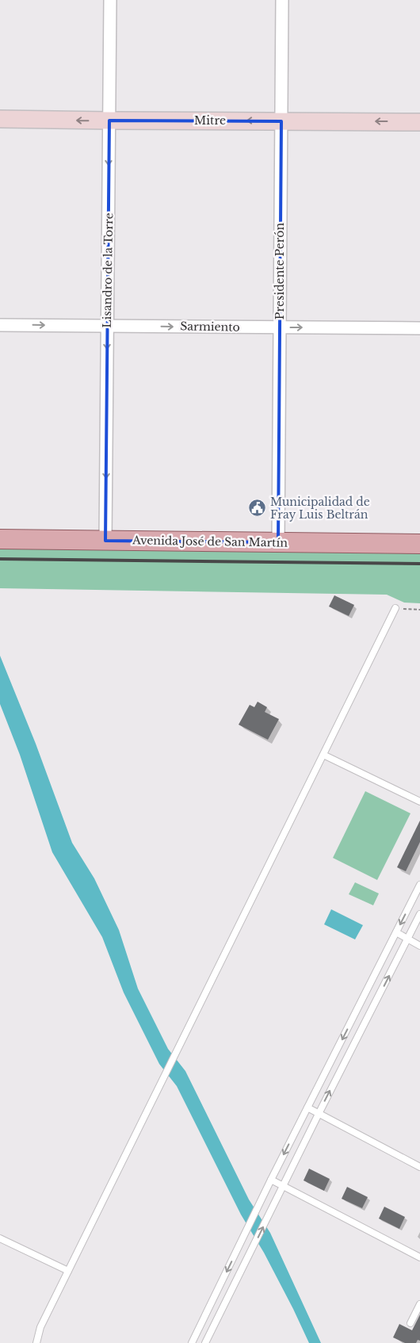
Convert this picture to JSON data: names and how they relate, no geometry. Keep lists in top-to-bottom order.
{
  "streets": {
    "main road": ["Avenida José de San Martín"],
    "street": [
      "Mitre",
      "Lisandro de la Torre",
      "Presidente Perón",
      "Sarmiento"
    ]
  },
  "crossings": [
    ["Mitre", "Lisandro de la Torre"],
    ["Mitre", "Presidente Perón"],
    ["Lisandro de la Torre", "Sarmiento"],
    ["Lisandro de la Torre", "Avenida José de San Martín"],
    ["Presidente Perón", "Sarmiento"],
    ["Presidente Perón", "Avenida José de San Martín"]
  ],
  "one_way": ["Mitre", "Lisandro de la Torre", "Sarmiento"],
  "places": {
    "public building": ["Municipalidad de Fray Luis Beltrán"]
  }
}
